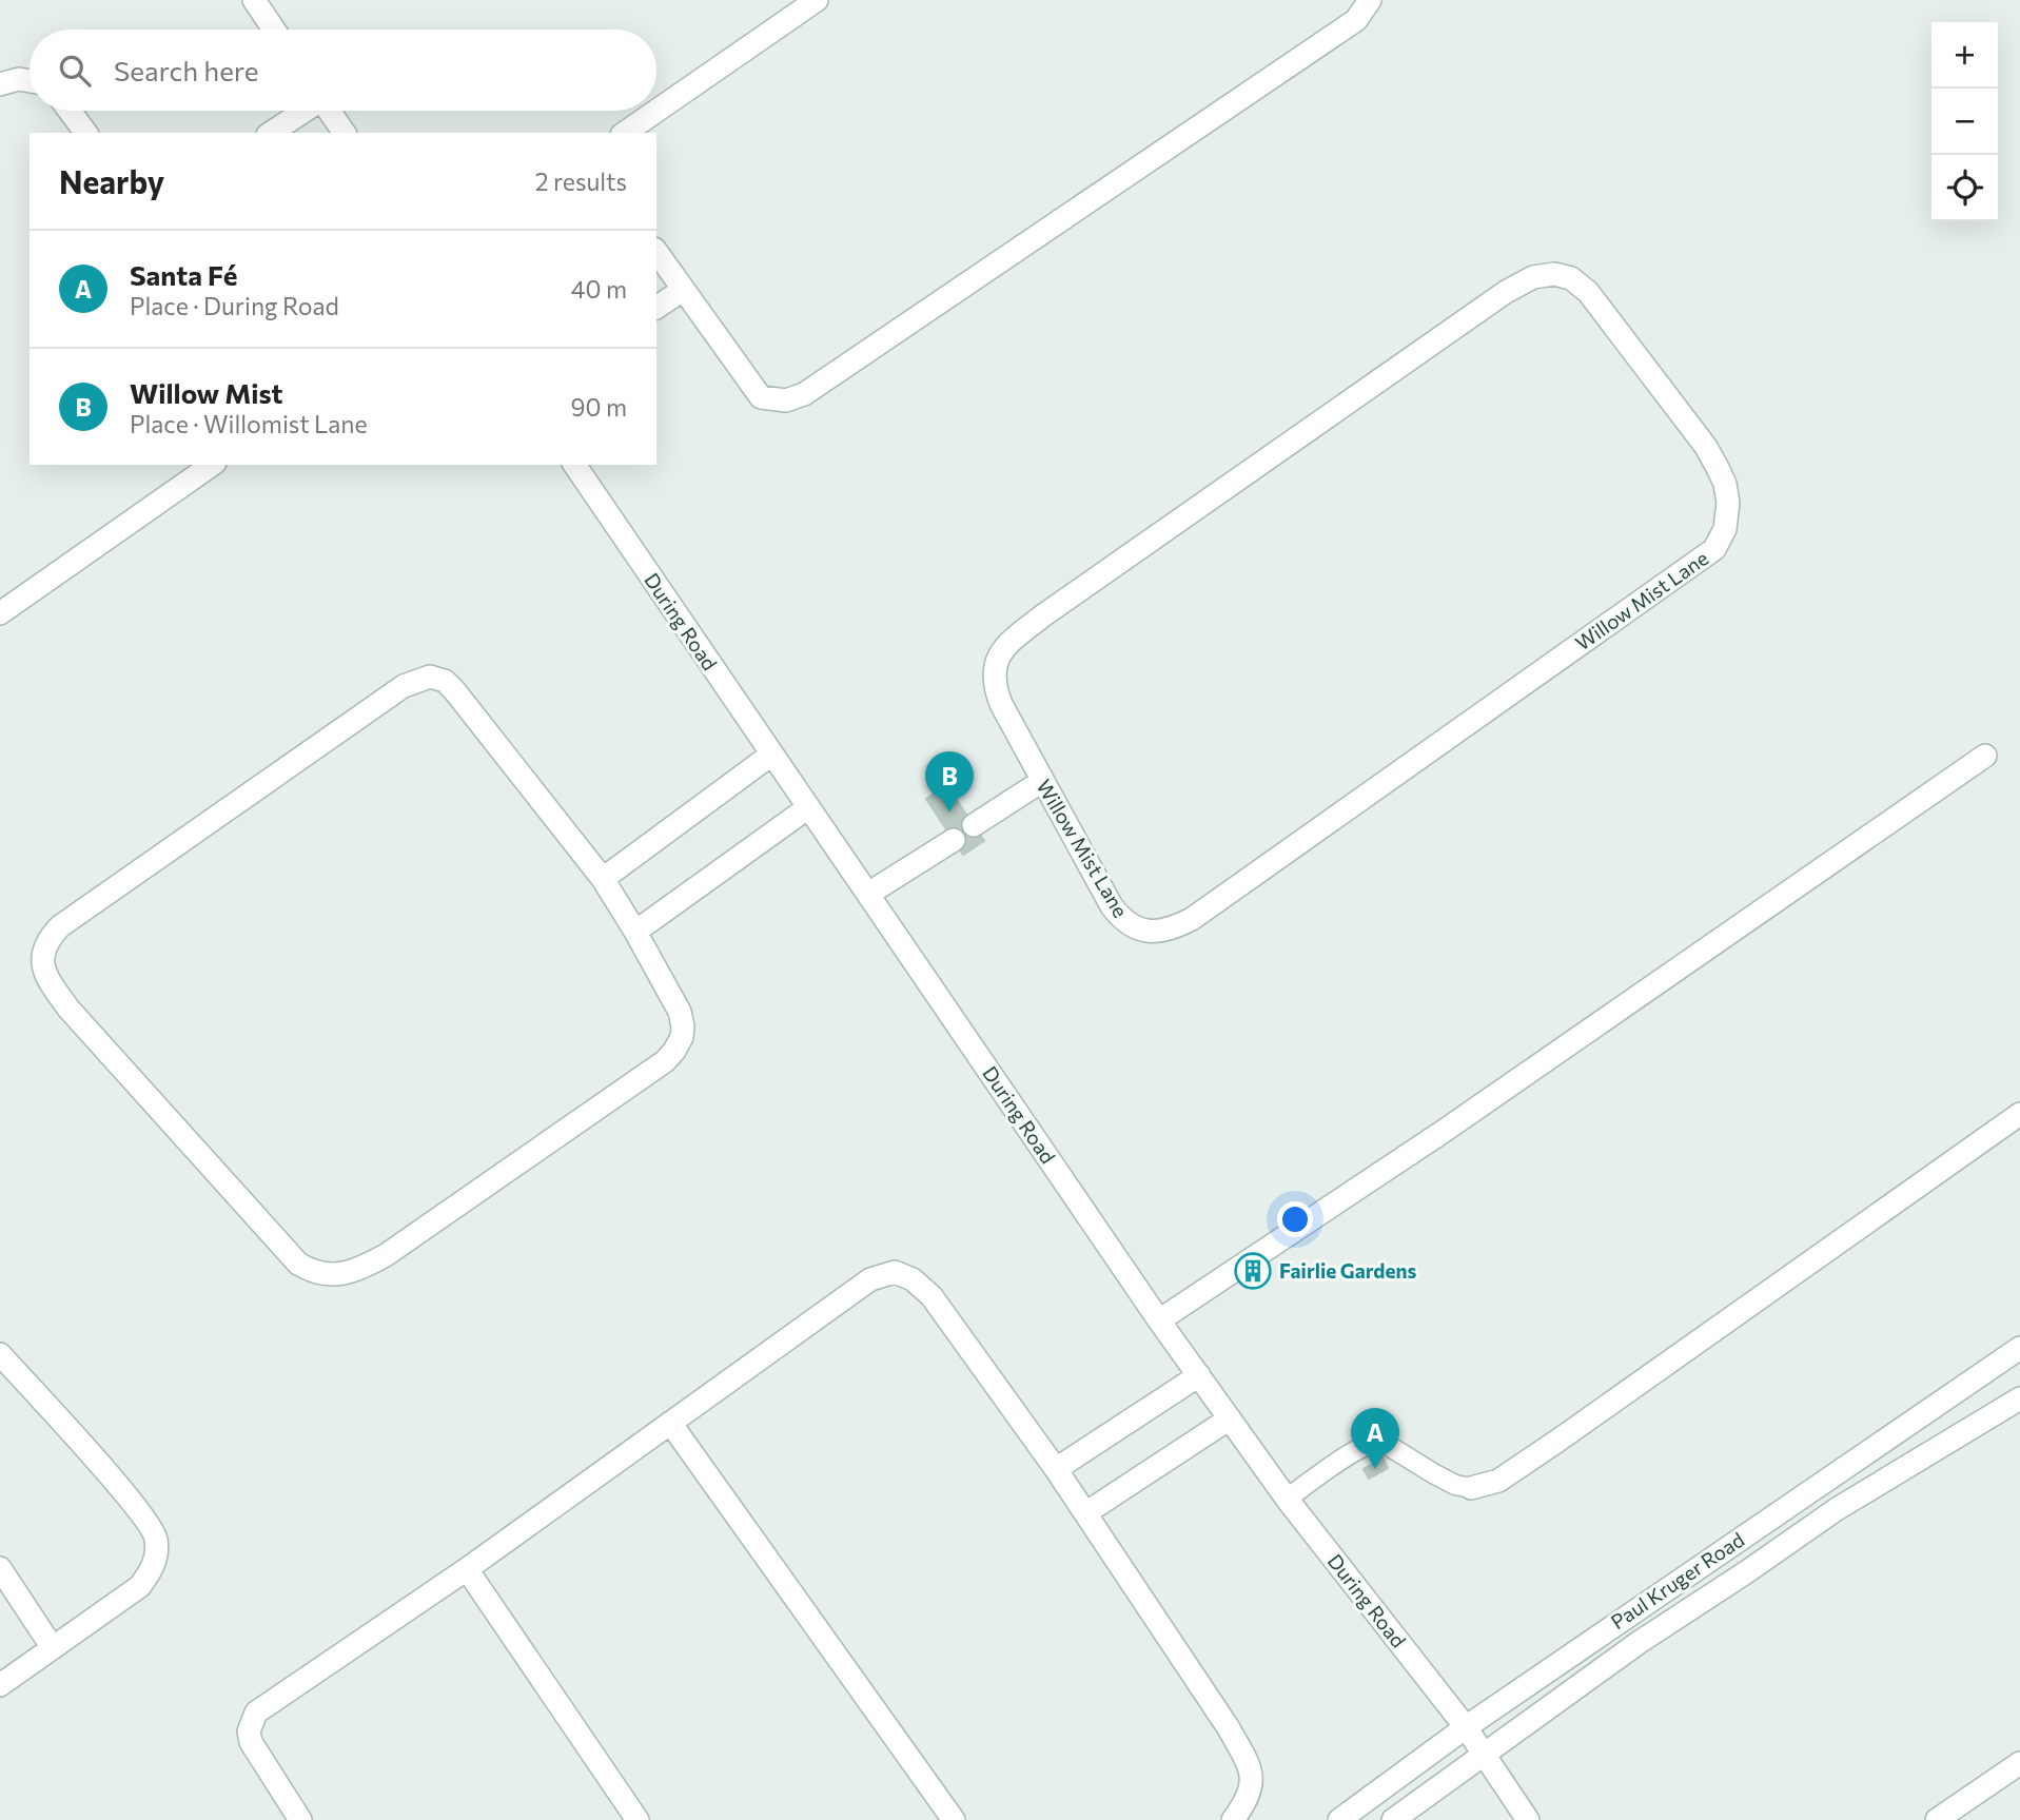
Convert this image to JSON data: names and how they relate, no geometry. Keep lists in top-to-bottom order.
{
  "streets": {
    "street": ["Willow Mist Lane", "During Road", "Paul Kruger Road"]
  },
  "crossings": [
    ["During Road", "Paul Kruger Road"]
  ],
  "places": {
    "building": ["Fairlie Gardens"]
  },
  "page": {
    "map_buttons": ["+", "−"],
    "search": "Search here",
    "heading": ["Nearby", "2 results"],
    "list": [
      {
        "mark": "A",
        "name": "Santa Fé",
        "note": "Place · During Road",
        "value": "40 m"
      },
      {
        "mark": "B",
        "name": "Willow Mist",
        "note": "Place · Willomist Lane",
        "value": "90 m"
      }
    ],
    "pins": ["B", "A"]
  }
}
